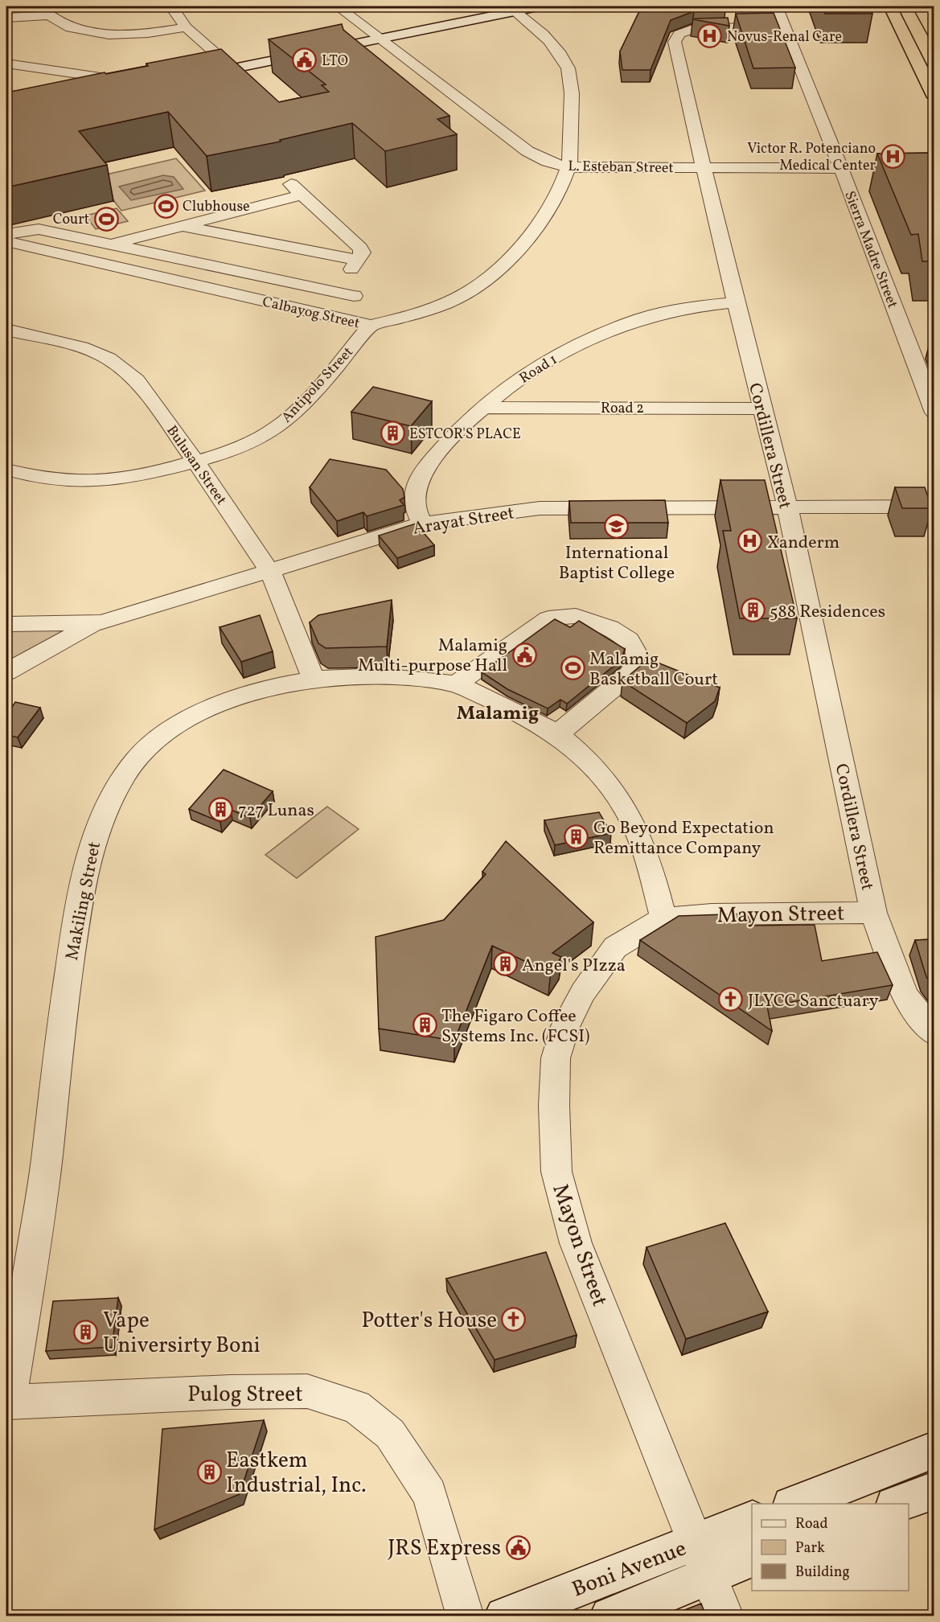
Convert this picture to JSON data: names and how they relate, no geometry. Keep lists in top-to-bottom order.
{
  "streets": {
    "main road": ["Boni Avenue"],
    "street": [
      "L. Esteban Street",
      "Sierra Madre Street",
      "Calbayog Street",
      "Road 1",
      "Antipolo Street",
      "Road 2",
      "Cordillera Street",
      "Bulusan Street",
      "Arayat Street",
      "Makiling Street",
      "Mayon Street",
      "Pulog Street"
    ]
  },
  "crossings": [
    ["L. Esteban Street", "Sierra Madre Street"],
    ["L. Esteban Street", "Calbayog Street"],
    ["L. Esteban Street", "Cordillera Street"],
    ["Sierra Madre Street", "Cordillera Street"],
    ["Calbayog Street", "Antipolo Street"],
    ["Road 1", "Road 2"],
    ["Road 1", "Cordillera Street"],
    ["Road 1", "Arayat Street"],
    ["Antipolo Street", "Bulusan Street"],
    ["Road 2", "Cordillera Street"],
    ["Cordillera Street", "Arayat Street"],
    ["Cordillera Street", "Mayon Street"],
    ["Bulusan Street", "Arayat Street"],
    ["Bulusan Street", "Makiling Street"],
    ["Makiling Street", "Mayon Street"],
    ["Makiling Street", "Pulog Street"],
    ["Mayon Street", "Boni Avenue"]
  ],
  "districts": ["Malamig"],
  "places": {
    "hospital": ["Novus-Renal Care", "Victor R. Potenciano Medical Center", "Xanderm"],
    "public building": ["LTO", "Malamig Multi-purpose Hall", "JRS Express"],
    "sports": ["Clubhouse", "Court", "Malamig Basketball Court"],
    "building": [
      "ESTCOR'S PLACE",
      "588 Residences",
      "727 Lunas",
      "Go Beyond Expectation Remittance Company",
      "Angel's PIzza",
      "The Figaro Coffee Systems Inc. (FCSI)",
      "Vape Universirty Boni",
      "Eastkem Industrial, Inc."
    ],
    "school or university": ["International Baptist College"],
    "church": ["JLYCC Sanctuary", "Potter's House"]
  },
  "legend": ["Road", "Park", "Building"]
}
